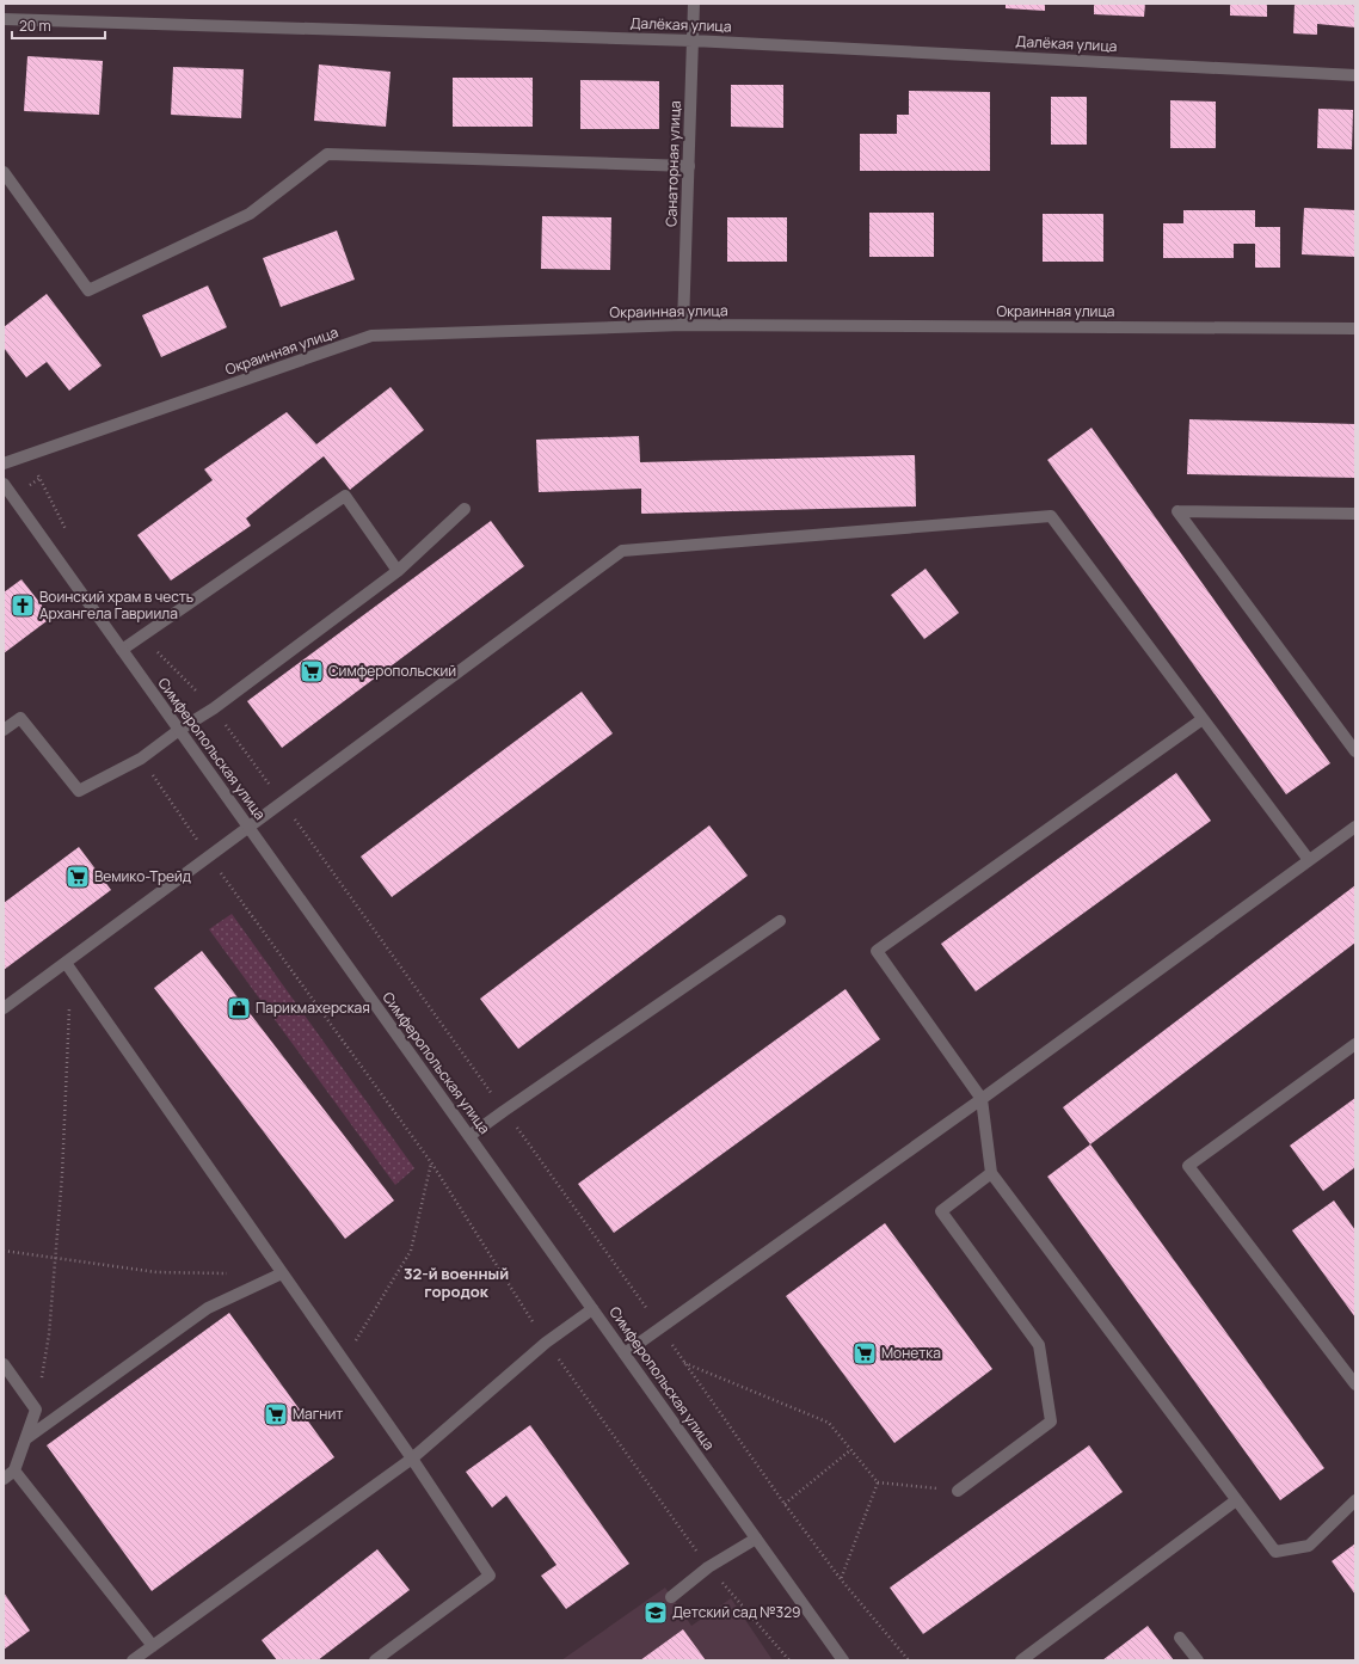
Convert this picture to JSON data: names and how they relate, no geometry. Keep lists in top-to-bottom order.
{
  "streets": {
    "street": [
      "Далёкая улица",
      "Санаторная улица",
      "Окраинная улица",
      "Симферопольская улица"
    ]
  },
  "crossings": [
    ["Далёкая улица", "Санаторная улица"],
    ["Санаторная улица", "Окраинная улица"]
  ],
  "districts": ["32-й военный городок"],
  "places": {
    "church": ["Воинский храм в честь Архангела Гавриила"],
    "supermarket": [
      "Симферопольский",
      "Вемико-Трейд",
      "Монетка",
      "Магнит"
    ],
    "shop": ["Парикмахерская"],
    "school or university": ["Детский сад №329"]
  },
  "scale_bar": "20 m"
}
